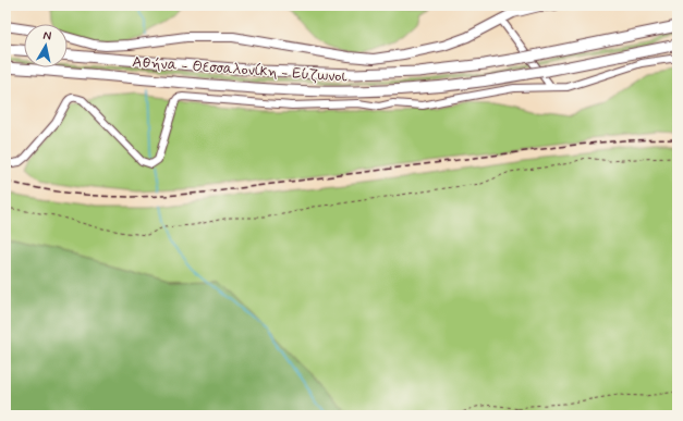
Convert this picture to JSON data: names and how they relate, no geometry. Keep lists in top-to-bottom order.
{
  "streets": {
    "highway": ["Αθήνα - Θεσσαλονίκη - Εύζωνοι"]
  },
  "north": "top"
}
